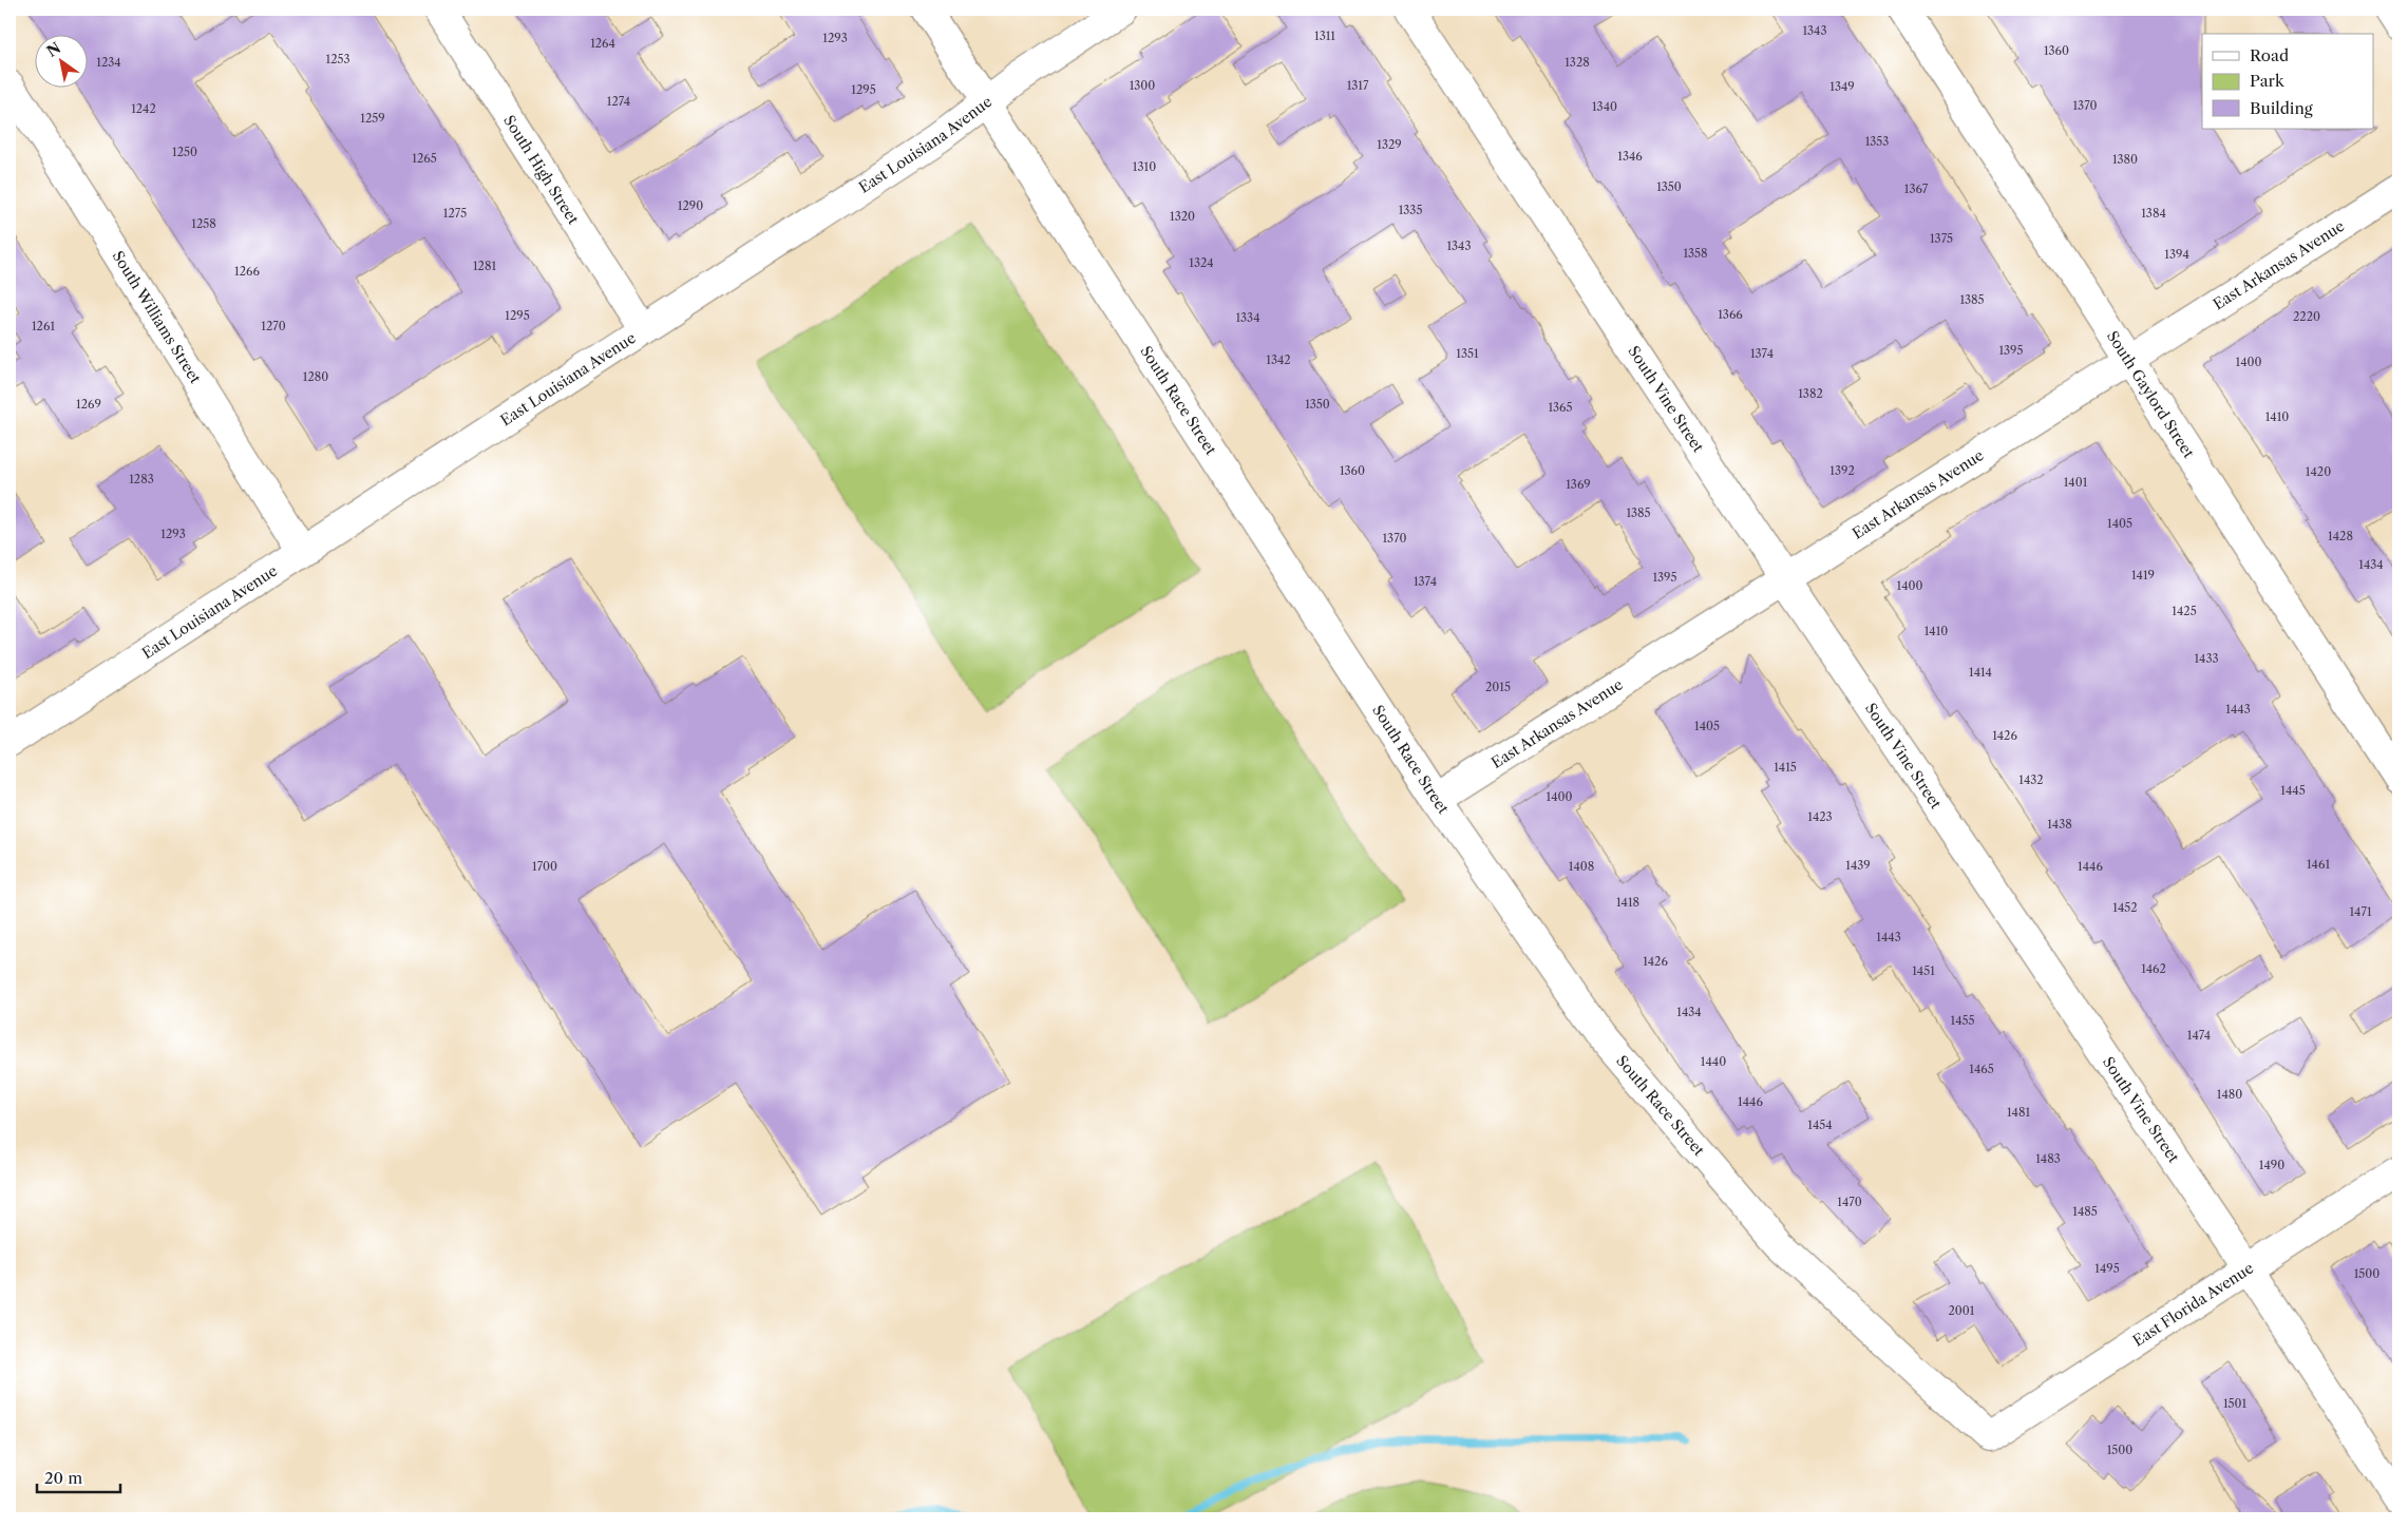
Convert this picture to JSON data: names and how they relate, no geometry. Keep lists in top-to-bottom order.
{
  "streets": {
    "street": [
      "East Louisiana Avenue",
      "South High Street",
      "East Arkansas Avenue",
      "South Williams Street",
      "South Gaylord Street",
      "South Vine Street",
      "South Race Street",
      "East Florida Avenue"
    ]
  },
  "crossings": [
    ["East Louisiana Avenue", "South High Street"],
    ["East Louisiana Avenue", "South Williams Street"],
    ["East Louisiana Avenue", "South Race Street"],
    ["East Arkansas Avenue", "South Gaylord Street"],
    ["East Arkansas Avenue", "South Vine Street"],
    ["East Arkansas Avenue", "South Race Street"],
    ["South Vine Street", "East Florida Avenue"],
    ["South Race Street", "East Florida Avenue"]
  ],
  "house_numbers": [
    "1343",
    "1311",
    "1293",
    "1264",
    "1360",
    "1253",
    "1234",
    "1328",
    "1300",
    "1317",
    "1349",
    "1295",
    "1274",
    "1370",
    "1340",
    "1242",
    "1259",
    "1353",
    "1329",
    "1250",
    "1346",
    "1265",
    "1380",
    "1310",
    "1350",
    "1367",
    "1290",
    "1335",
    "1275",
    "1384",
    "1320",
    "1258",
    "1375",
    "1343",
    "1358",
    "1394",
    "1324",
    "1281",
    "1266",
    "1385",
    "1366",
    "1295",
    "2220",
    "1334",
    "1261",
    "1270",
    "1395",
    "1351",
    "1374",
    "1342",
    "1400",
    "1280",
    "1382",
    "1269",
    "1350",
    "1365",
    "1410",
    "1360",
    "1392",
    "1420",
    "1283",
    "1401",
    "1369",
    "1385",
    "1405",
    "1293",
    "1428",
    "1370",
    "1434",
    "1419",
    "1395",
    "1374",
    "1400",
    "1425",
    "1410",
    "1433",
    "1414",
    "2015",
    "1443",
    "1405",
    "1426",
    "1415",
    "1432",
    "1445",
    "1400",
    "1423",
    "1438",
    "1461",
    "1439",
    "1700",
    "1408",
    "1446",
    "1418",
    "1452",
    "1471",
    "1443",
    "1426",
    "1462",
    "1451",
    "1434",
    "1455",
    "1474",
    "1440",
    "1465",
    "1480",
    "1446",
    "1481",
    "1454",
    "1483",
    "1490",
    "1470",
    "1485",
    "1495",
    "1500",
    "2001",
    "1501",
    "1500"
  ],
  "legend": ["Road", "Park", "Building"],
  "scale_bar": "20 m",
  "north": "top left"
}
